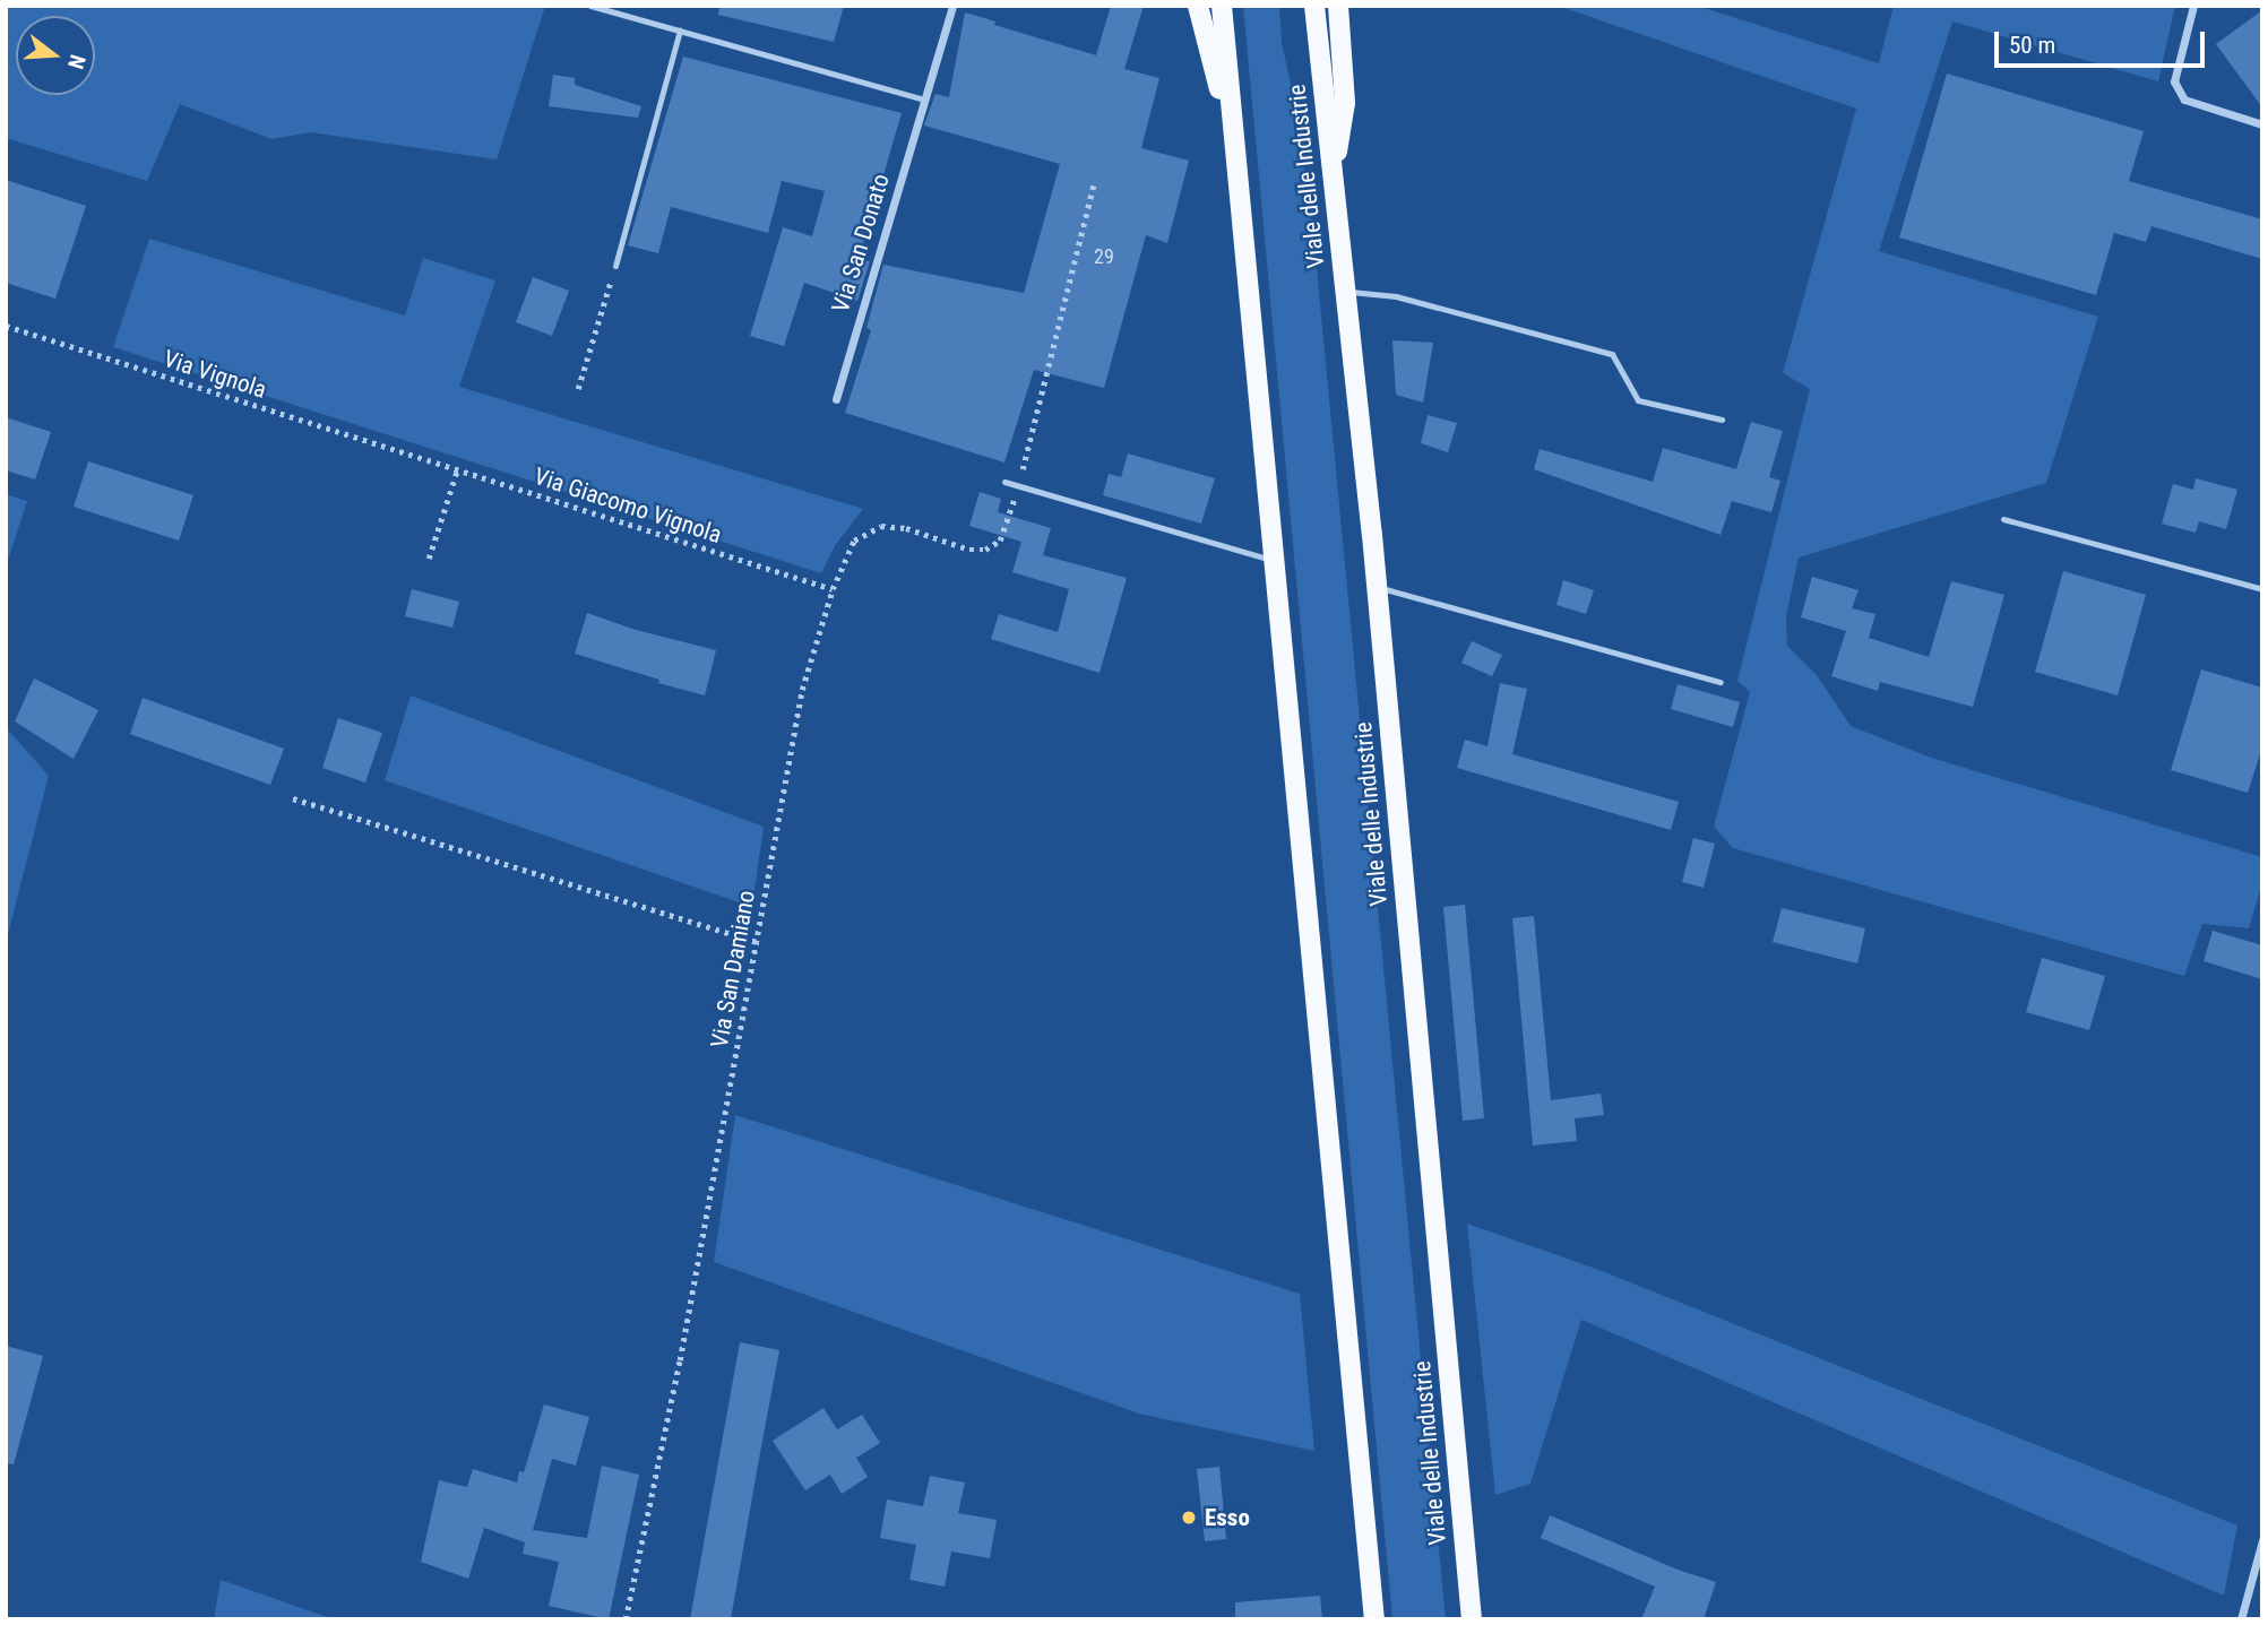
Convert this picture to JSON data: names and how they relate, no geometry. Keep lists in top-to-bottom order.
{
  "streets": {
    "main road": ["Viale delle Industrie"],
    "street": ["Via San Donato"],
    "path": ["Via Vignola", "Via Giacomo Vignola", "Via San Damiano"]
  },
  "crossings": [
    ["Via Vignola", "Via Giacomo Vignola"],
    ["Via Giacomo Vignola", "Via San Damiano"]
  ],
  "places": ["Esso"],
  "house_numbers": ["29"],
  "scale_bar": "50 m",
  "north": "right"
}
